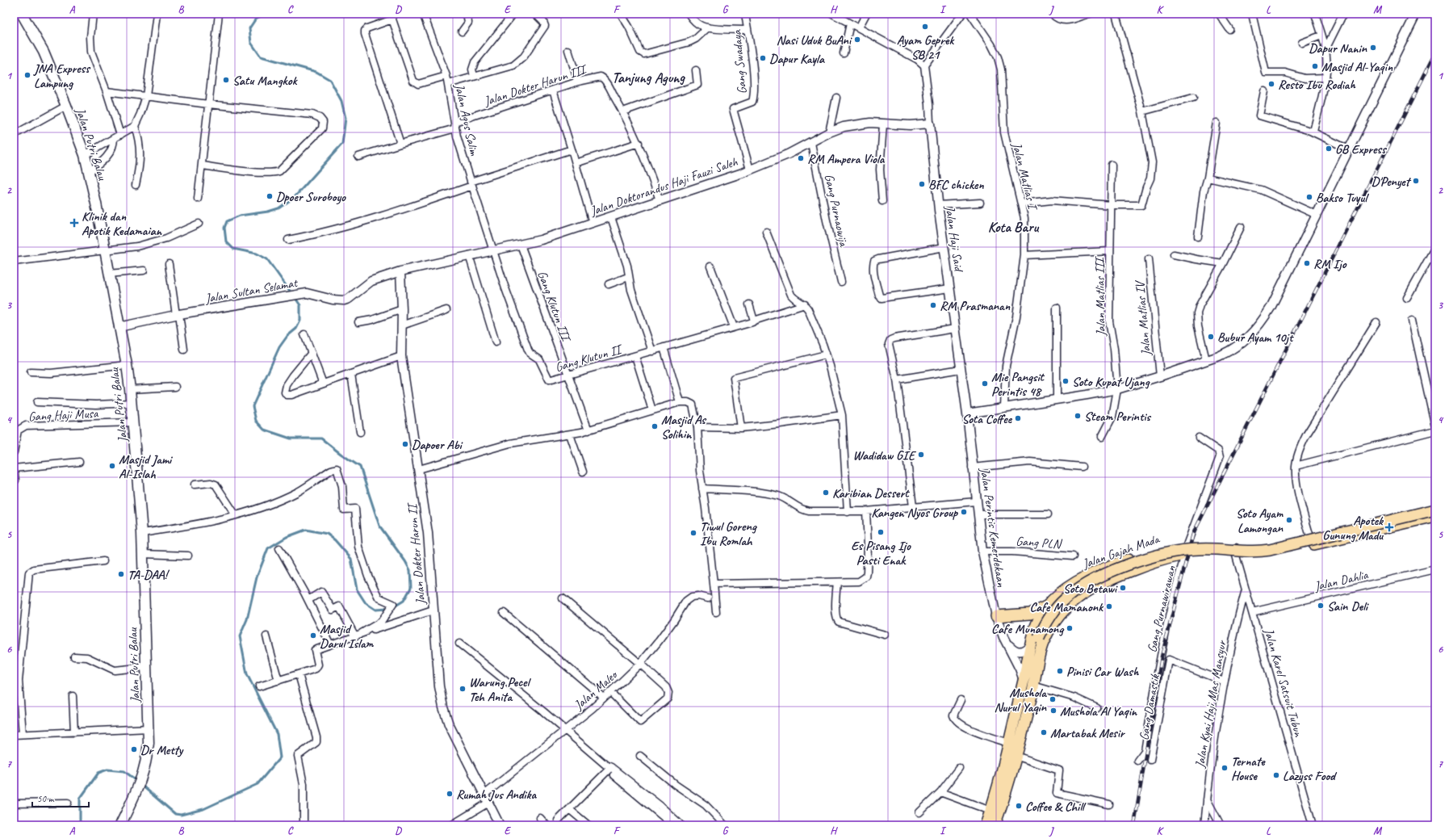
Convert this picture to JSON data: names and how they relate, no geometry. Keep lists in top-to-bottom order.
{
  "streets": {
    "main road": ["Jalan Putri Balau", "Jalan Gajah Mada"],
    "street": [
      "Gang Swadaya",
      "Jalan Dokter Harun III",
      "Jalan Agus Salim",
      "Jalan Matlias I",
      "Jalan Doktorandus Haji Fauzi Saleh",
      "Gang Purnaowija",
      "Jalan Haji Said",
      "Jalan Sultan Selamat",
      "Jalan Matlias III",
      "Gang Klutun III",
      "Jalan Matlias IV",
      "Gang Klutun II",
      "Gang Haji Musa",
      "Jalan Perintis Kemerdekaan",
      "Gang PLN",
      "Jalan Dokter Harun II",
      "Jalan Dahlia",
      "Gang Purnawirawan",
      "Jalan Karel Satsuit Tubun",
      "Jalan Maleo",
      "Jalan Kyai Haji Mas Mansyur",
      "Gang Damastik"
    ]
  },
  "crossings": [
    ["Gang Swadaya", "Jalan Doktorandus Haji Fauzi Saleh"],
    ["Jalan Dokter Harun III", "Jalan Agus Salim"],
    ["Jalan Dokter Harun III", "Jalan Doktorandus Haji Fauzi Saleh"],
    ["Jalan Agus Salim", "Jalan Doktorandus Haji Fauzi Saleh"],
    ["Jalan Agus Salim", "Gang Klutun II"],
    ["Jalan Putri Balau", "Jalan Sultan Selamat"],
    ["Jalan Putri Balau", "Gang Haji Musa"],
    ["Jalan Doktorandus Haji Fauzi Saleh", "Gang Purnaowija"],
    ["Jalan Doktorandus Haji Fauzi Saleh", "Jalan Haji Said"],
    ["Jalan Doktorandus Haji Fauzi Saleh", "Jalan Sultan Selamat"],
    ["Jalan Doktorandus Haji Fauzi Saleh", "Gang Klutun III"],
    ["Jalan Doktorandus Haji Fauzi Saleh", "Gang Klutun II"],
    ["Jalan Doktorandus Haji Fauzi Saleh", "Jalan Dokter Harun II"],
    ["Jalan Haji Said", "Jalan Perintis Kemerdekaan"],
    ["Jalan Sultan Selamat", "Jalan Dokter Harun II"],
    ["Gang Klutun III", "Gang Klutun II"],
    ["Jalan Perintis Kemerdekaan", "Gang PLN"],
    ["Jalan Perintis Kemerdekaan", "Jalan Gajah Mada"],
    ["Jalan Gajah Mada", "Gang Purnawirawan"],
    ["Jalan Gajah Mada", "Jalan Karel Satsuit Tubun"],
    ["Jalan Dokter Harun II", "Jalan Maleo"],
    ["Jalan Dahlia", "Jalan Karel Satsuit Tubun"],
    ["Jalan Karel Satsuit Tubun", "Jalan Kyai Haji Mas Mansyur"],
    ["Jalan Kyai Haji Mas Mansyur", "Gang Damastik"]
  ],
  "districts": ["Tanjung Agung", "Kota Baru"],
  "places": {
    "other": [
      "Ayam Geprek SB 21",
      "Nasi Uduk BuAni",
      "Dapur Nanin",
      "Dapur Kayla",
      "Masjid Al-Yaqin",
      "JNA Express Lampung",
      "Satu Mangkok",
      "Resto Ibu Rodiah",
      "GB Express",
      "RM Ampera Viola",
      "D'Penyet",
      "BFC chicken",
      "Dpoer Suroboyo",
      "Bakso Tuyul",
      "RM Ijo",
      "RM Prasmanan",
      "Bubur Ayam 10jt",
      "Soto Kupat Ujang",
      "Mie Pangsit Perintis 48",
      "Steam Perintis",
      "Sota Coffee",
      "Masjid As Solihin",
      "Dapoer Abi",
      "Wadidaw GIE",
      "Masjid Jami Al-Islah",
      "Karibian Dessert",
      "Kangen Nyos Group",
      "Soto Ayam Lamongan",
      "Es Pisang Ijo Pasti Enak",
      "Tiwul Goreng Ibu Romlah",
      "TA-DAA!",
      "Soto Betawi",
      "Sain Deli",
      "Cafe Mamanonk",
      "Cafe Munamong",
      "Masjid Darul Islam",
      "Pinisi Car Wash",
      "Warung Pecel Teh Anita",
      "Mushola Nurul Yaqin",
      "Mushola Al Yaqin",
      "Martabak Mesir",
      "Dr Metty",
      "Ternate House",
      "Lazyss Food",
      "Rumah Jus Andika",
      "Coffee & Chill"
    ],
    "health": ["Klinik dan Apotik Kedamaian", "Apotek Gunung Madu"]
  },
  "scale_bar": "50 m",
  "grid": {
    "columns": [
      "A",
      "B",
      "C",
      "D",
      "E",
      "F",
      "G",
      "H",
      "I",
      "J",
      "K",
      "L",
      "M"
    ],
    "rows": [
      "1",
      "2",
      "3",
      "4",
      "5",
      "6",
      "7"
    ]
  }
}
